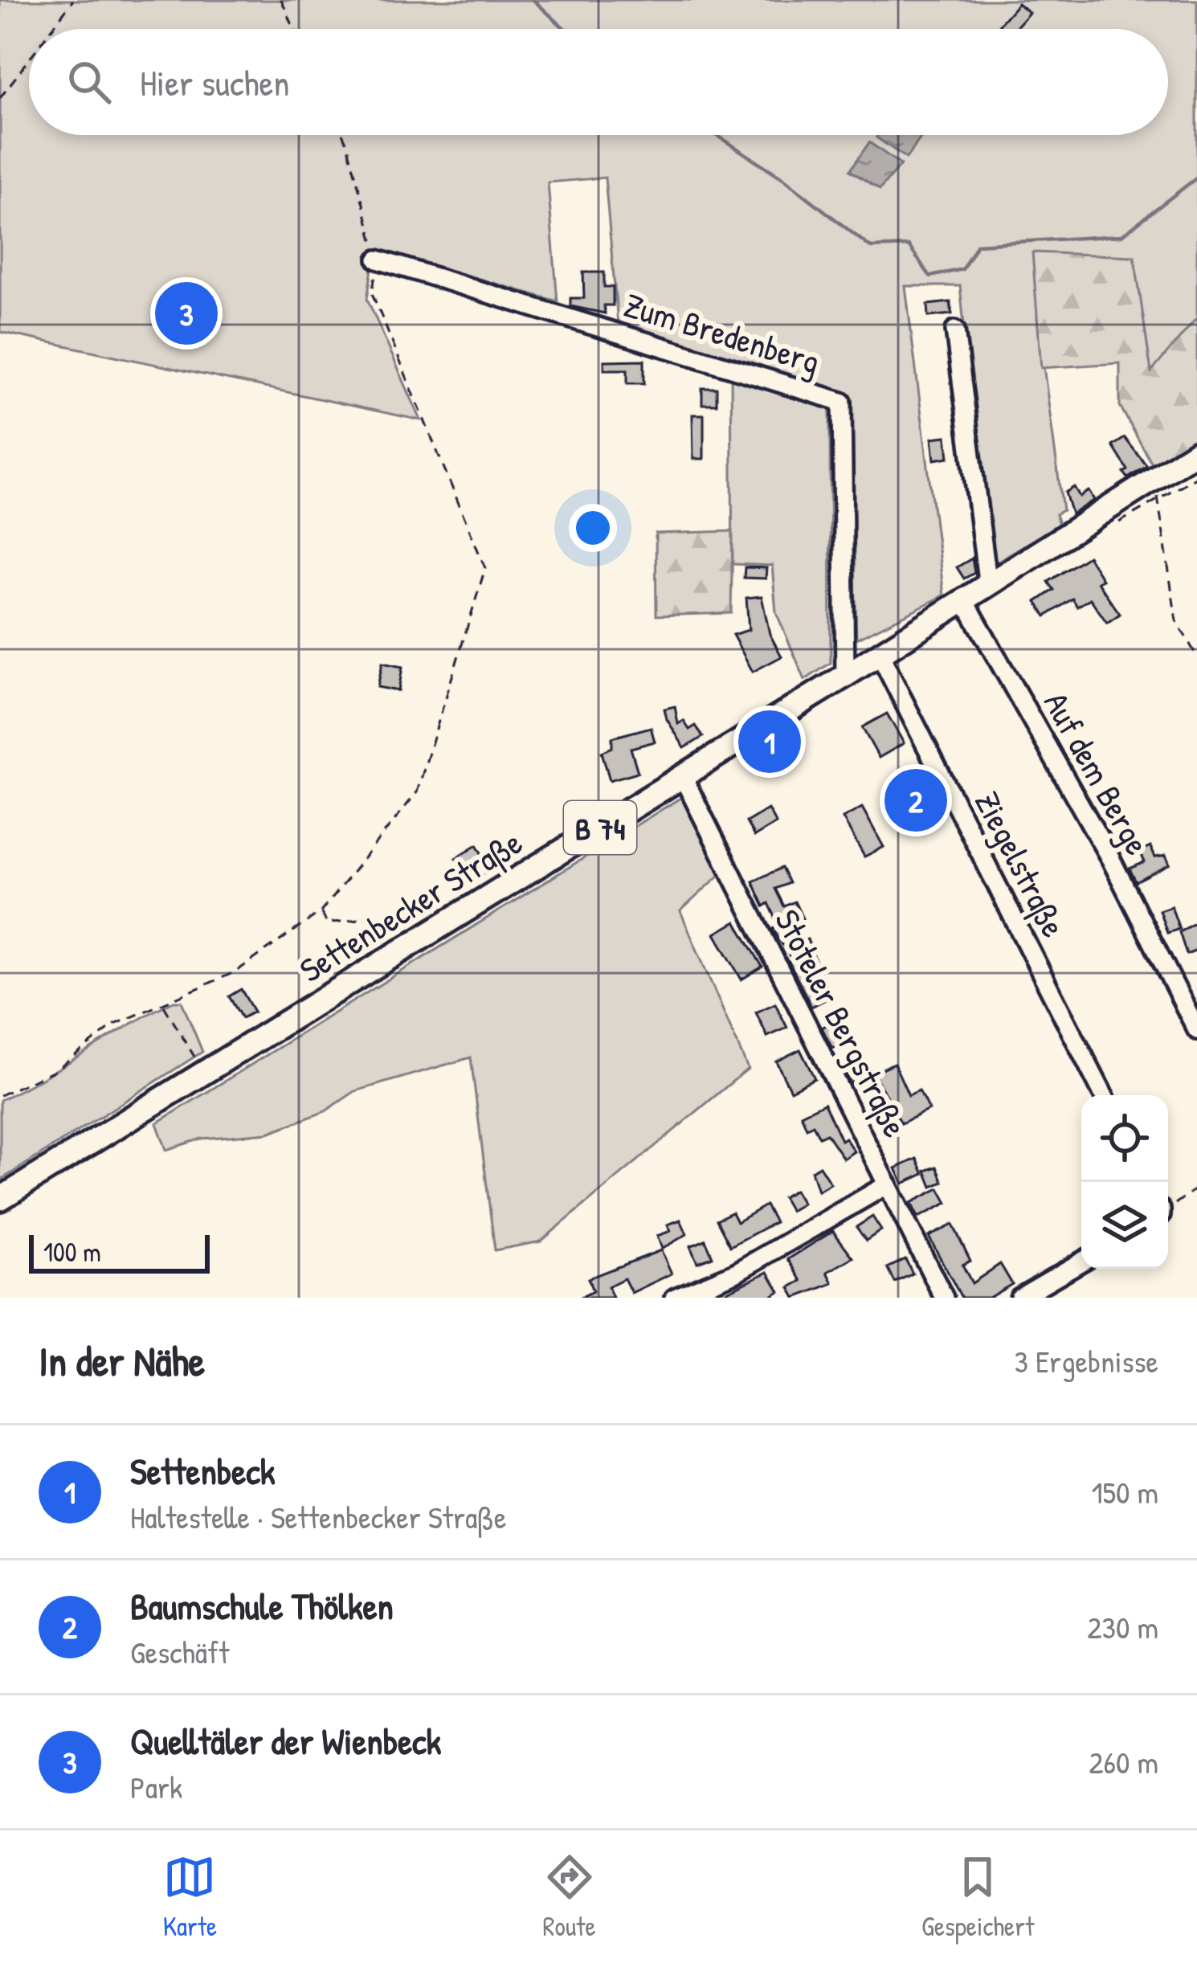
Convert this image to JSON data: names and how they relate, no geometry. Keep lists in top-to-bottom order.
{
  "streets": {
    "main road": ["B 74", "Settenbecker Straße"],
    "street": [
      "Zum Bredenberg",
      "Auf dem Berge",
      "Ziegelstraße",
      "Stoteler Bergstraße"
    ]
  },
  "crossings": [
    ["Zum Bredenberg", "Settenbecker Straße"],
    ["Auf dem Berge", "Settenbecker Straße"],
    ["Ziegelstraße", "Settenbecker Straße"],
    ["Settenbecker Straße", "Stoteler Bergstraße"]
  ],
  "scale_bar": "100 m",
  "page": {
    "search": "Hier suchen",
    "pins": ["3", "1", "2"],
    "scale": "100 m",
    "heading": ["In der Nähe", "3 Ergebnisse"],
    "list": [
      {
        "mark": "1",
        "name": "Settenbeck",
        "note": "Haltestelle · Settenbecker Straße",
        "value": "150 m"
      },
      {
        "mark": "2",
        "name": "Baumschule Thölken",
        "note": "Geschäft",
        "value": "230 m"
      },
      {
        "mark": "3",
        "name": "Quelltäler der Wienbeck",
        "note": "Park",
        "value": "260 m"
      }
    ],
    "nav": ["Karte", "Route", "Gespeichert"]
  }
}
